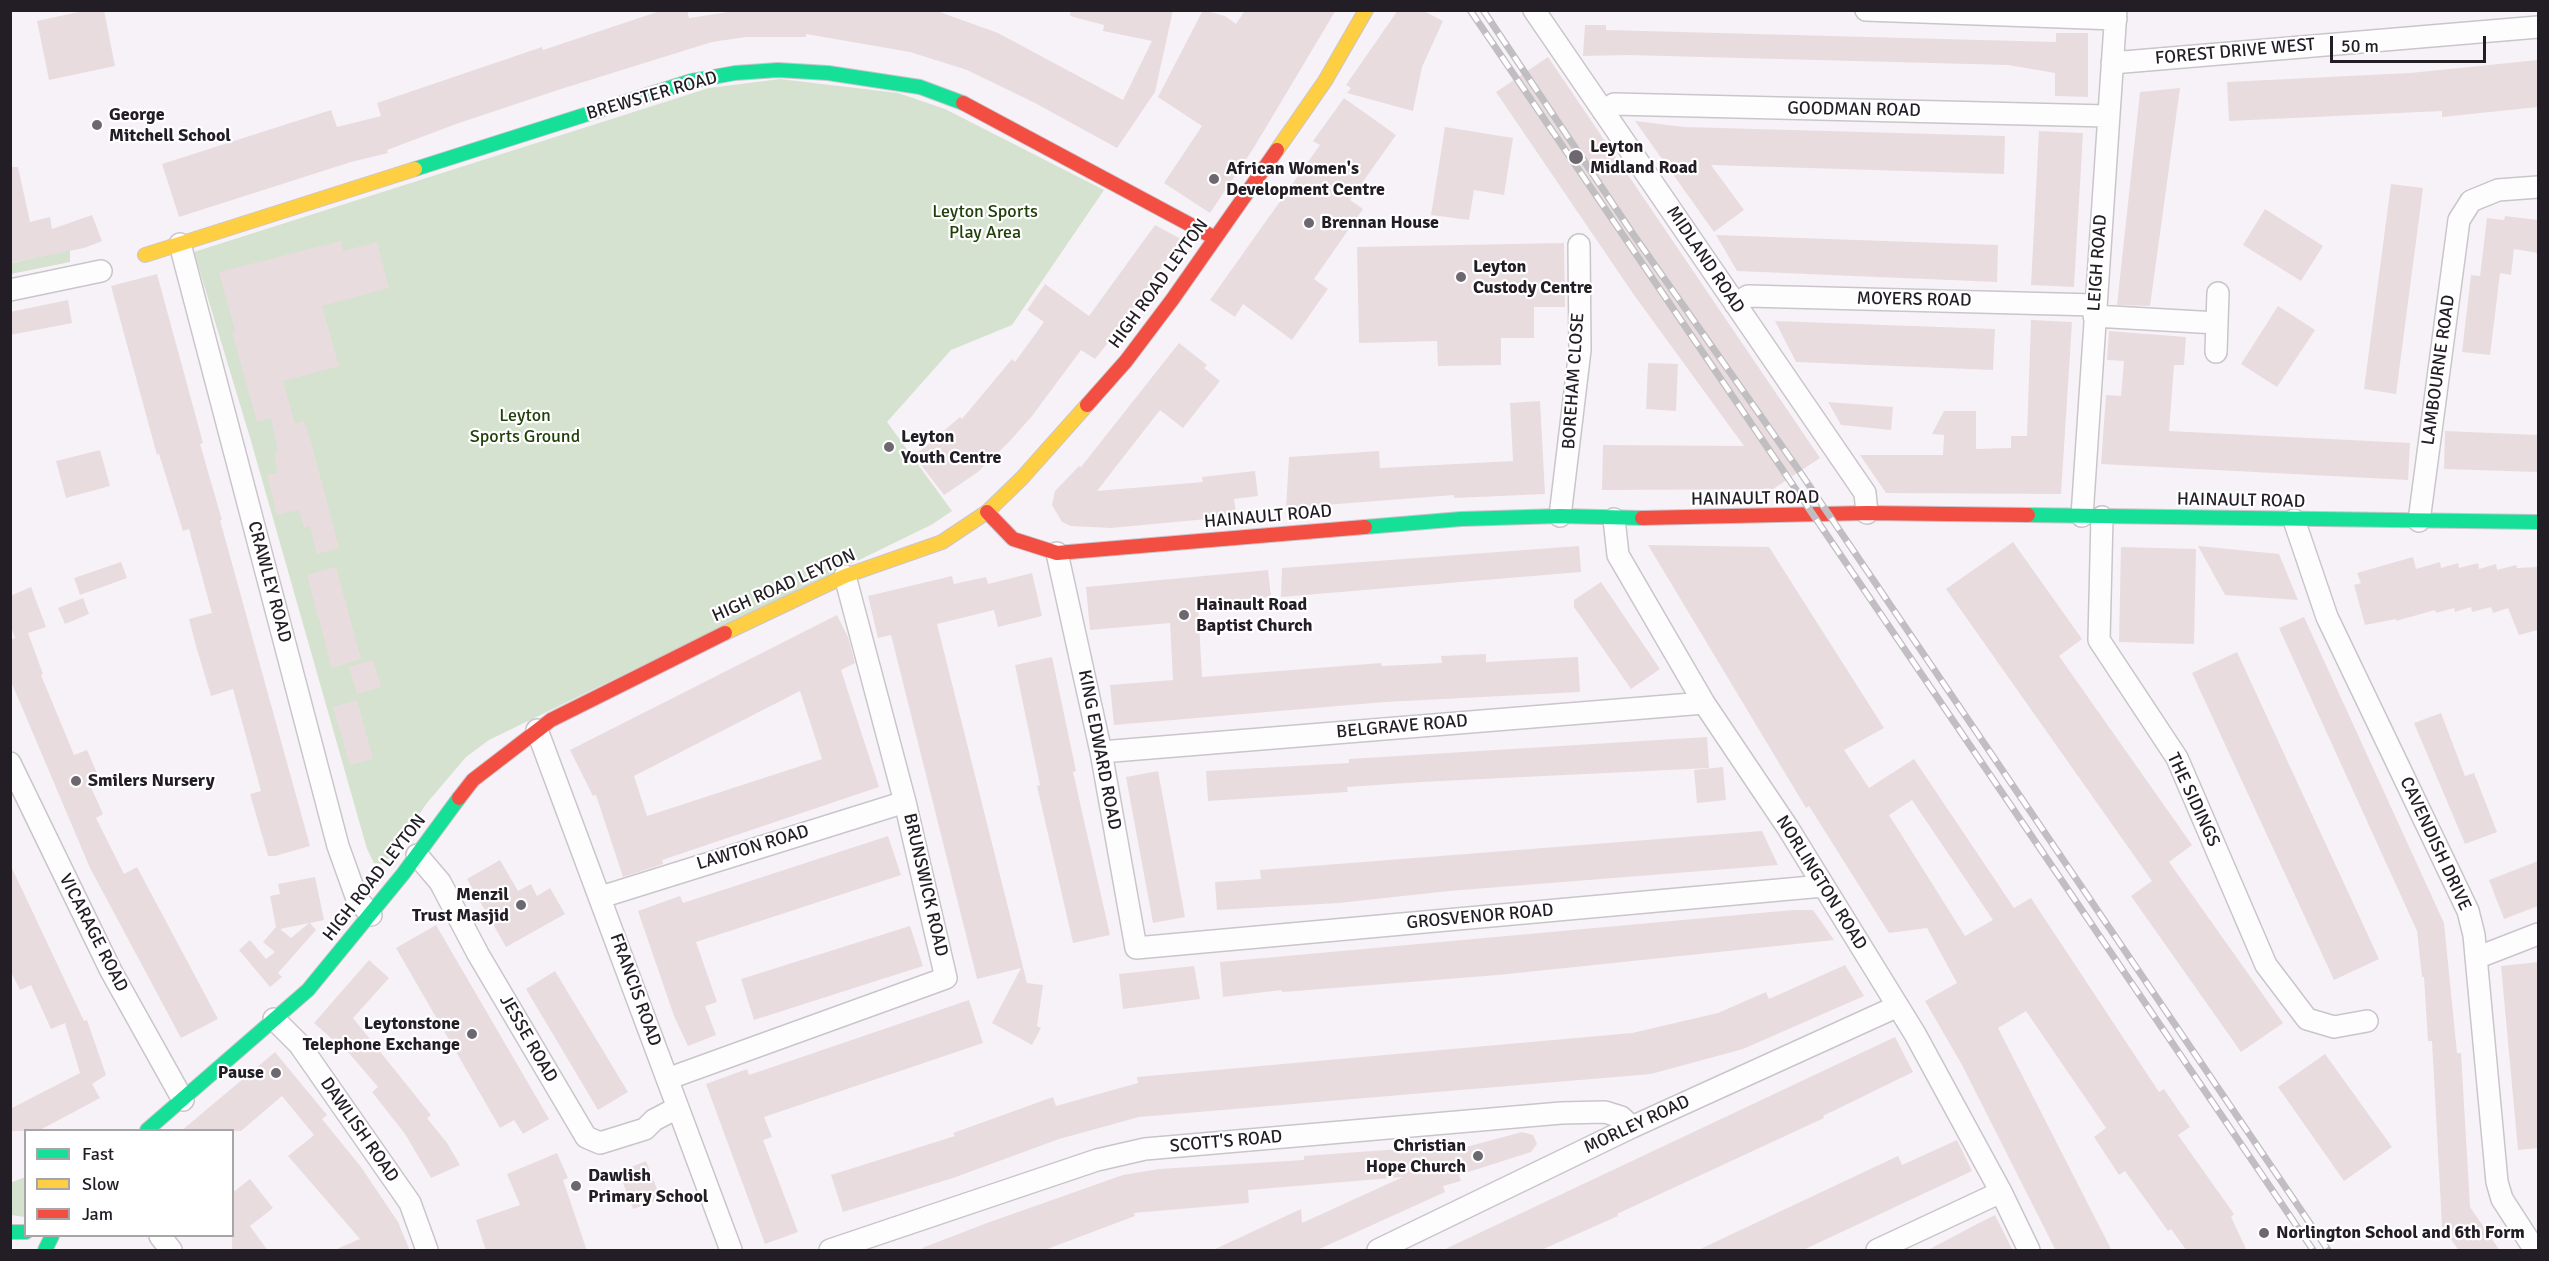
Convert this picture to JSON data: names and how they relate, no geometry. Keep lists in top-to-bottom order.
{
  "streets": {
    "street": [
      "FOREST DRIVE WEST",
      "BREWSTER ROAD",
      "GOODMAN ROAD",
      "MIDLAND ROAD",
      "LEIGH ROAD",
      "HIGH ROAD LEYTON",
      "MOYERS ROAD",
      "LAMBOURNE ROAD",
      "BOREHAM CLOSE",
      "HAINAULT ROAD",
      "CRAWLEY ROAD",
      "BELGRAVE ROAD",
      "KING EDWARD ROAD",
      "THE SIDINGS",
      "CAVENDISH DRIVE",
      "LAWTON ROAD",
      "NORLINGTON ROAD",
      "BRUNSWICK ROAD",
      "GROSVENOR ROAD",
      "VICARAGE ROAD",
      "FRANCIS ROAD",
      "JESSE ROAD",
      "MORLEY ROAD",
      "DAWLISH ROAD",
      "SCOTT'S ROAD"
    ]
  },
  "crossings": [
    ["FOREST DRIVE WEST", "LEIGH ROAD"],
    ["BREWSTER ROAD", "HIGH ROAD LEYTON"],
    ["BREWSTER ROAD", "CRAWLEY ROAD"],
    ["GOODMAN ROAD", "MIDLAND ROAD"],
    ["GOODMAN ROAD", "LEIGH ROAD"],
    ["MIDLAND ROAD", "MOYERS ROAD"],
    ["MIDLAND ROAD", "HAINAULT ROAD"],
    ["LEIGH ROAD", "MOYERS ROAD"],
    ["LEIGH ROAD", "HAINAULT ROAD"],
    ["LEIGH ROAD", "THE SIDINGS"],
    ["HIGH ROAD LEYTON", "HAINAULT ROAD"],
    ["HIGH ROAD LEYTON", "CRAWLEY ROAD"],
    ["HIGH ROAD LEYTON", "BRUNSWICK ROAD"],
    ["HIGH ROAD LEYTON", "VICARAGE ROAD"],
    ["HIGH ROAD LEYTON", "FRANCIS ROAD"],
    ["HIGH ROAD LEYTON", "JESSE ROAD"],
    ["HIGH ROAD LEYTON", "DAWLISH ROAD"],
    ["LAMBOURNE ROAD", "HAINAULT ROAD"],
    ["BOREHAM CLOSE", "HAINAULT ROAD"],
    ["HAINAULT ROAD", "KING EDWARD ROAD"],
    ["HAINAULT ROAD", "THE SIDINGS"],
    ["HAINAULT ROAD", "CAVENDISH DRIVE"],
    ["HAINAULT ROAD", "NORLINGTON ROAD"],
    ["BELGRAVE ROAD", "KING EDWARD ROAD"],
    ["BELGRAVE ROAD", "NORLINGTON ROAD"],
    ["KING EDWARD ROAD", "GROSVENOR ROAD"],
    ["LAWTON ROAD", "BRUNSWICK ROAD"],
    ["LAWTON ROAD", "FRANCIS ROAD"],
    ["NORLINGTON ROAD", "GROSVENOR ROAD"],
    ["NORLINGTON ROAD", "MORLEY ROAD"],
    ["BRUNSWICK ROAD", "FRANCIS ROAD"],
    ["FRANCIS ROAD", "JESSE ROAD"],
    ["MORLEY ROAD", "SCOTT'S ROAD"]
  ],
  "parks": ["Leyton Sports Play Area", "Leyton Sports Ground"],
  "places": [
    "George Mitchell School",
    "Leyton Midland Road",
    "African Women's Development Centre",
    "Brennan House",
    "Leyton Custody Centre",
    "Leyton Youth Centre",
    "Hainault Road Baptist Church",
    "Smilers Nursery",
    "Menzil Trust Masjid",
    "Leytonstone Telephone Exchange",
    "Pause",
    "Christian Hope Church",
    "Dawlish Primary School",
    "Norlington School and 6th Form"
  ],
  "legend": ["Fast", "Slow", "Jam"],
  "scale_bar": "50 m"
}
